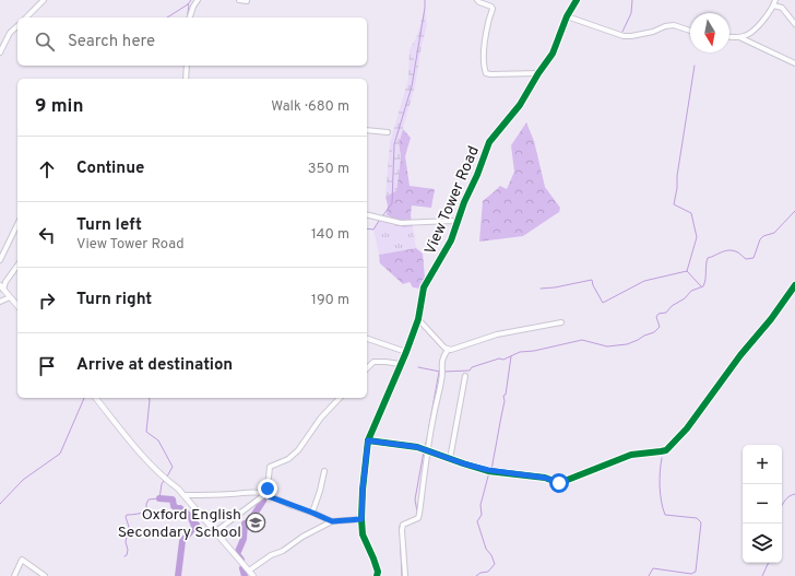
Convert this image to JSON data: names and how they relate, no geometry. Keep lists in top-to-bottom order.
{
  "streets": {
    "street": ["View Tower Road"]
  },
  "places": {
    "school or university": ["Oxford English Secondary School"]
  },
  "north": "bottom",
  "page": {
    "search": "Search here",
    "heading": ["9 min", "Walk · 680 m"],
    "list": [
      ["Continue", "350 m"],
      ["Turn left", "View Tower Road", "140 m"],
      ["Turn right", "190 m"],
      "Arrive at destination"
    ],
    "map_buttons": ["+", "−"]
  }
}
